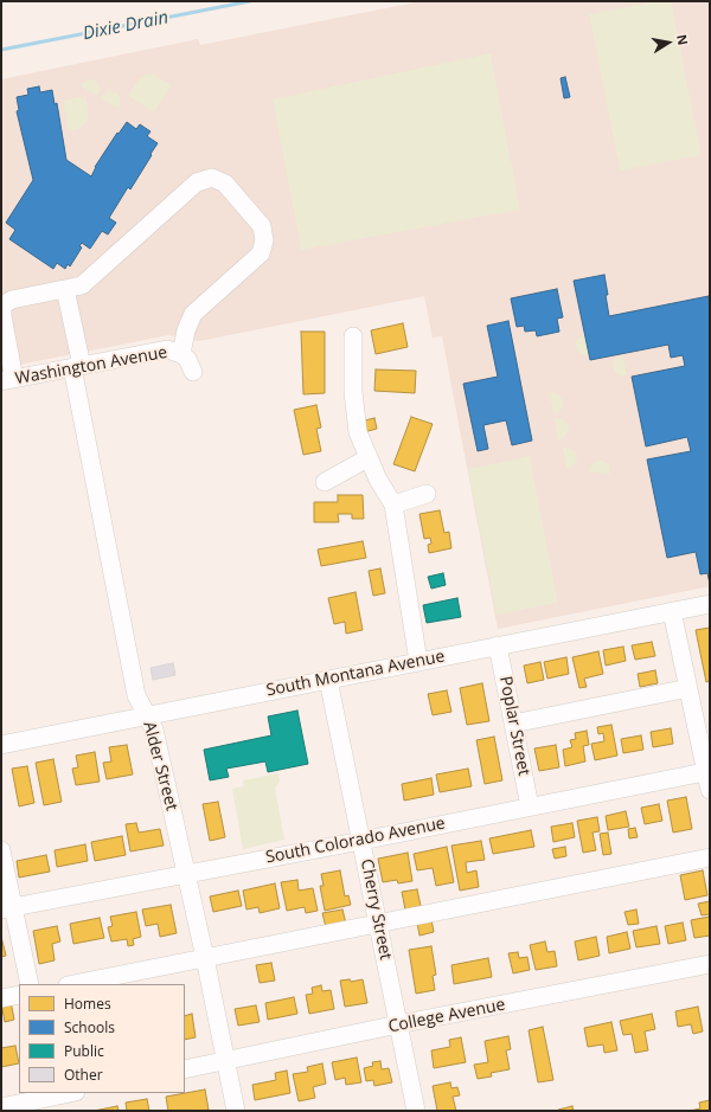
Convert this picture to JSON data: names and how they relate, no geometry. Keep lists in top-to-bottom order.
{
  "streets": {
    "street": [
      "Washington Avenue",
      "South Montana Avenue",
      "Poplar Street",
      "Alder Street",
      "South Colorado Avenue",
      "Cherry Street",
      "College Avenue"
    ]
  },
  "crossings": [
    ["Washington Avenue", "Alder Street"],
    ["South Montana Avenue", "Poplar Street"],
    ["South Montana Avenue", "Alder Street"],
    ["South Montana Avenue", "Cherry Street"],
    ["Poplar Street", "South Colorado Avenue"],
    ["Alder Street", "South Colorado Avenue"],
    ["Alder Street", "College Avenue"],
    ["South Colorado Avenue", "Cherry Street"],
    ["Cherry Street", "College Avenue"]
  ],
  "water": ["Dixie Drain"],
  "legend": [
    "Homes",
    "Schools",
    "Public",
    "Other"
  ],
  "north": "right"
}
